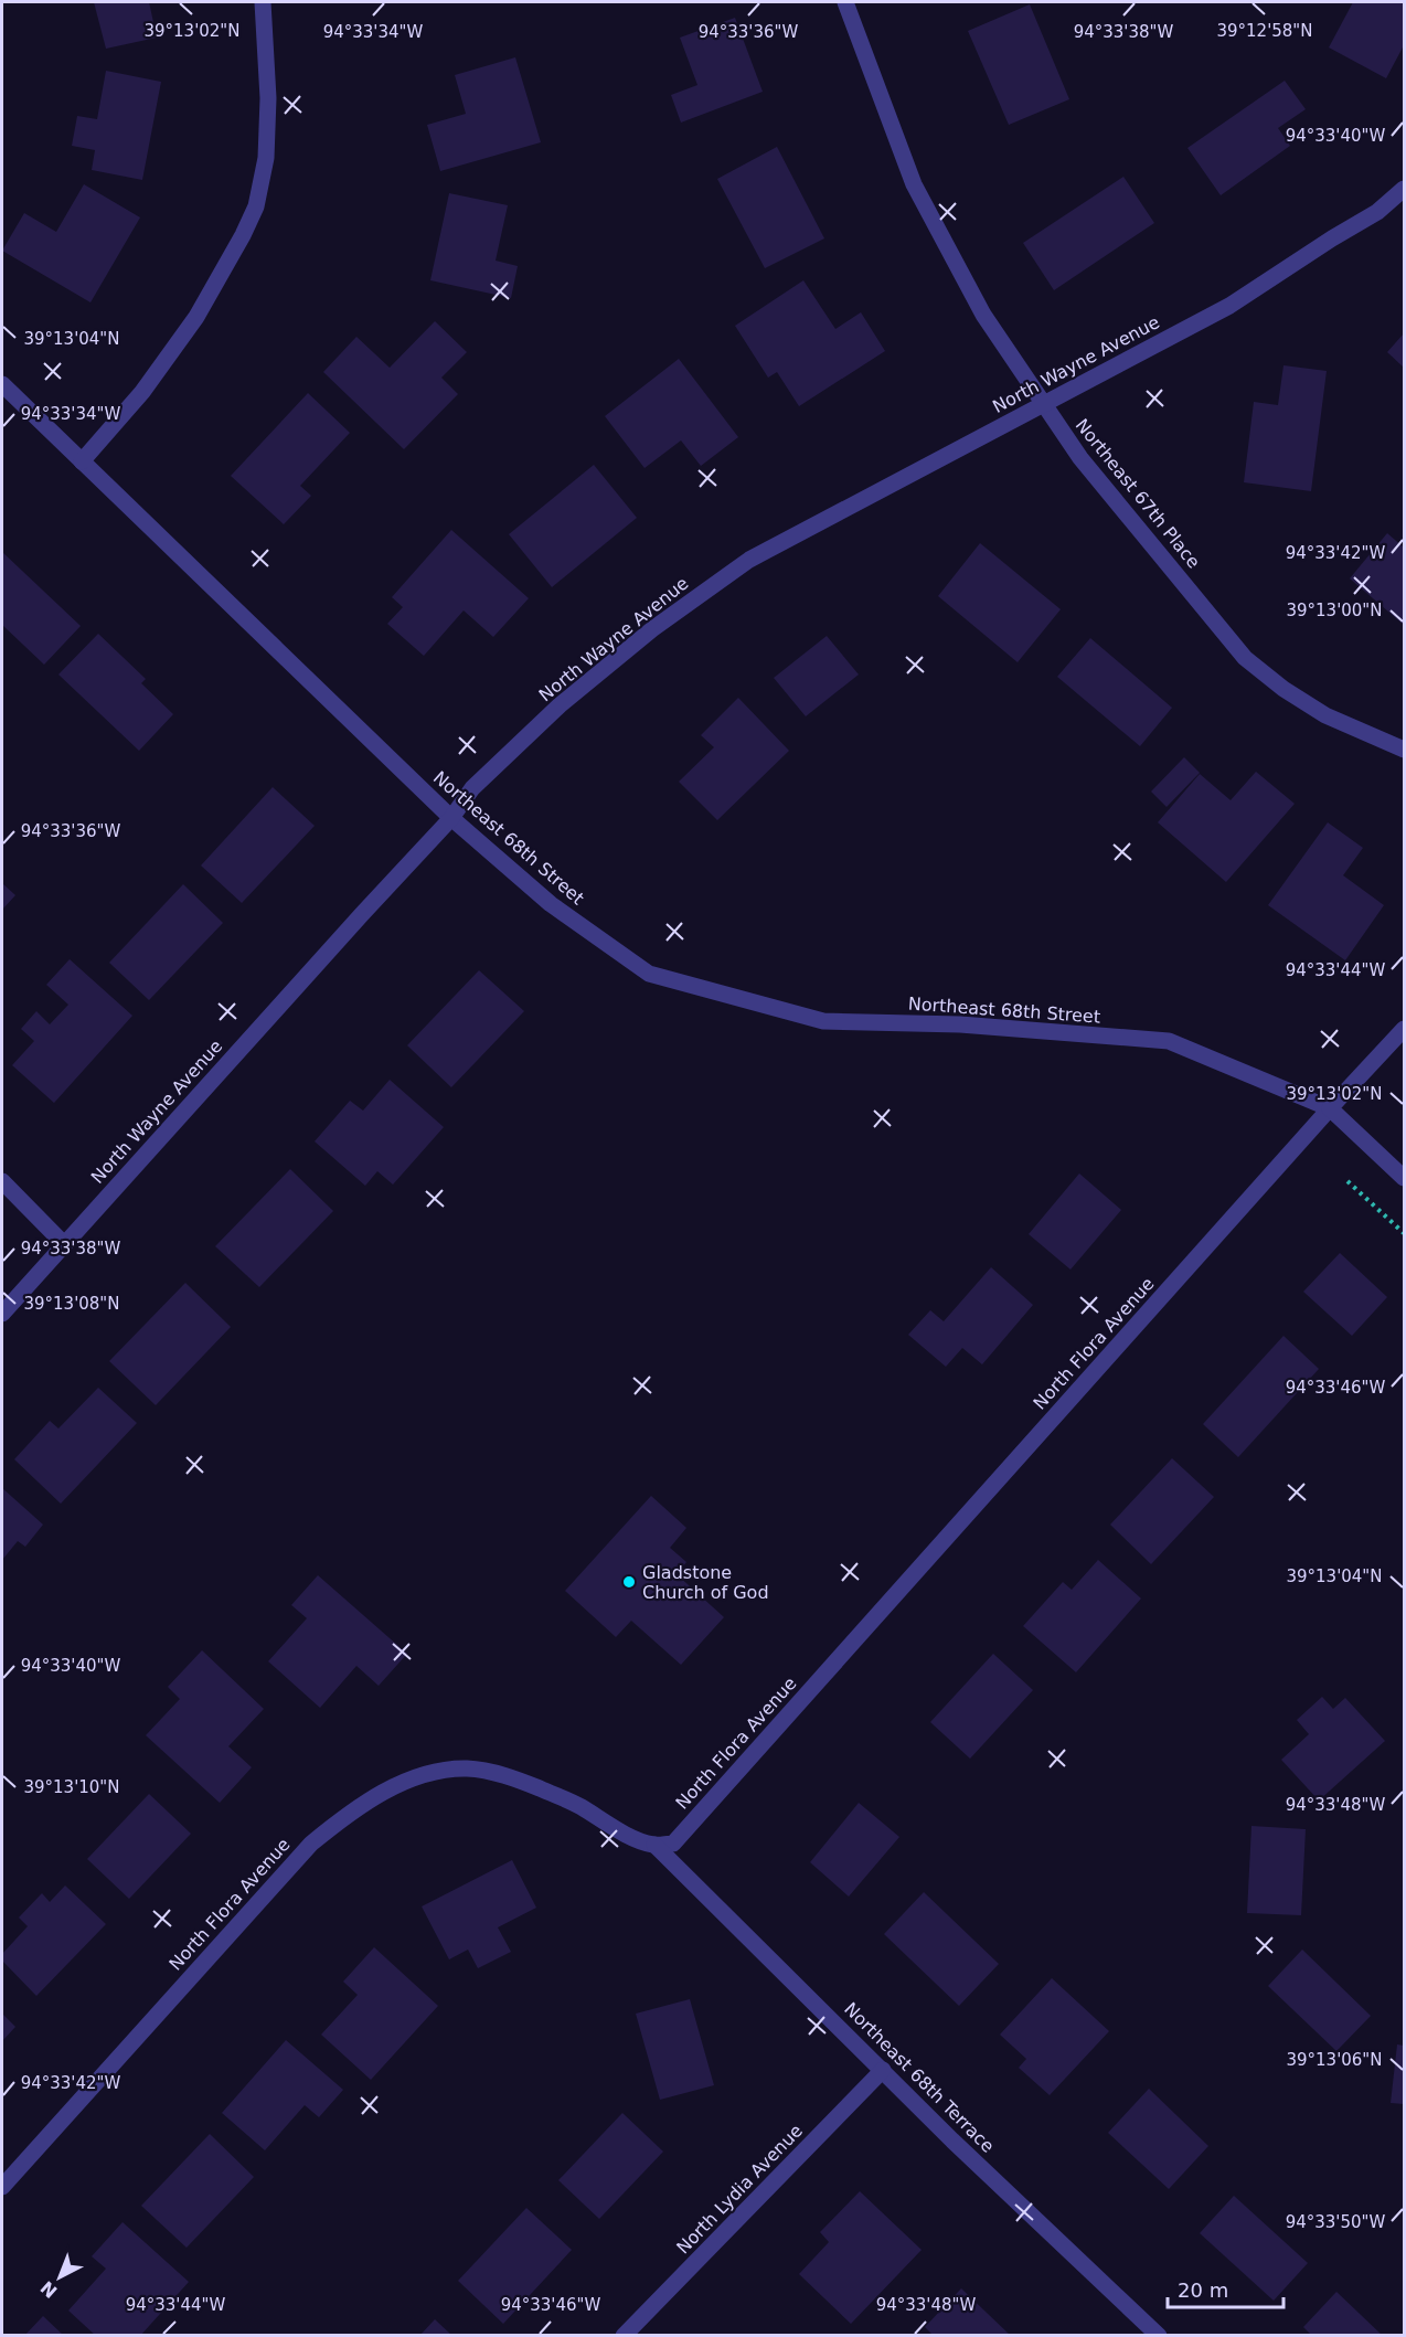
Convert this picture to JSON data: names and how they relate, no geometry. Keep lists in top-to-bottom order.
{
  "streets": {
    "street": [
      "North Wayne Avenue",
      "Northeast 67th Place",
      "Northeast 68th Street",
      "North Flora Avenue",
      "Northeast 68th Terrace",
      "North Lydia Avenue"
    ]
  },
  "crossings": [
    ["North Wayne Avenue", "Northeast 67th Place"],
    ["North Wayne Avenue", "Northeast 68th Street"],
    ["Northeast 68th Street", "North Flora Avenue"],
    ["North Flora Avenue", "Northeast 68th Terrace"],
    ["Northeast 68th Terrace", "North Lydia Avenue"]
  ],
  "places": ["Gladstone Church of God"],
  "scale_bar": "20 m",
  "north": "bottom left",
  "coordinates": [
    "39°13'02\"N",
    "39°12'58\"N",
    "94°33'34\"W",
    "94°33'38\"W",
    "94°33'36\"W",
    "94°33'40\"W",
    "39°13'04\"N",
    "94°33'42\"W",
    "39°13'00\"N",
    "94°33'44\"W",
    "39°13'08\"N",
    "94°33'46\"W",
    "39°13'10\"N",
    "94°33'48\"W",
    "39°13'06\"N",
    "94°33'50\"W"
  ]
}
